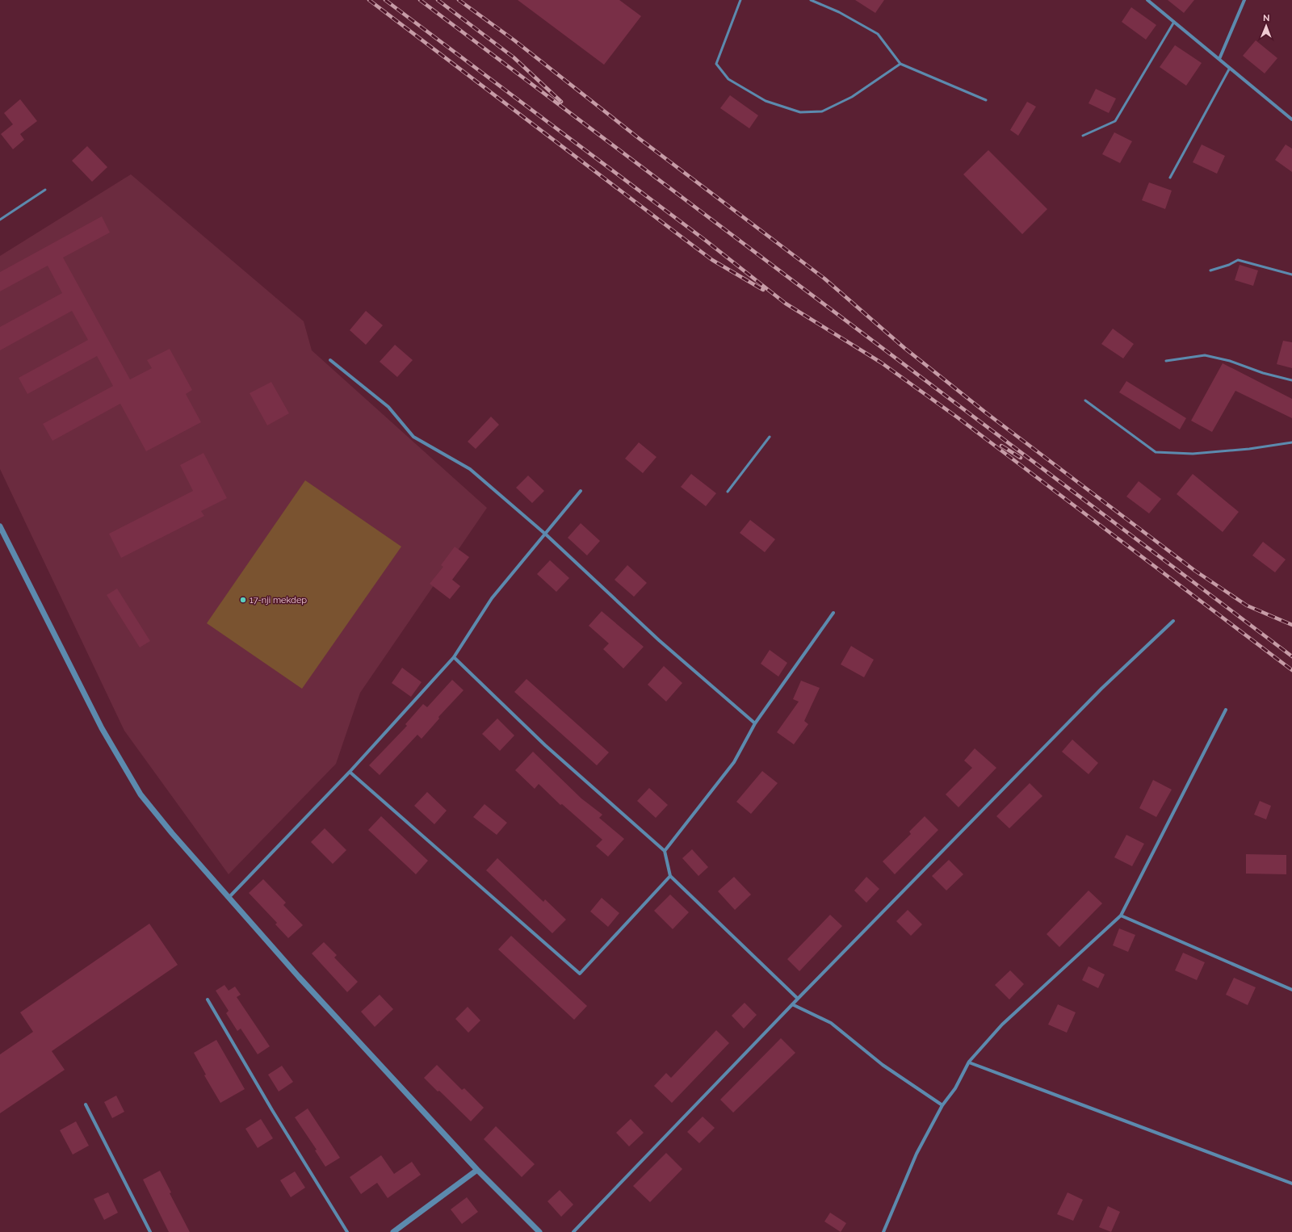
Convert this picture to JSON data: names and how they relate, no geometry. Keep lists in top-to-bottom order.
{
  "places": ["17-nji mekdep"],
  "north": "top"
}
